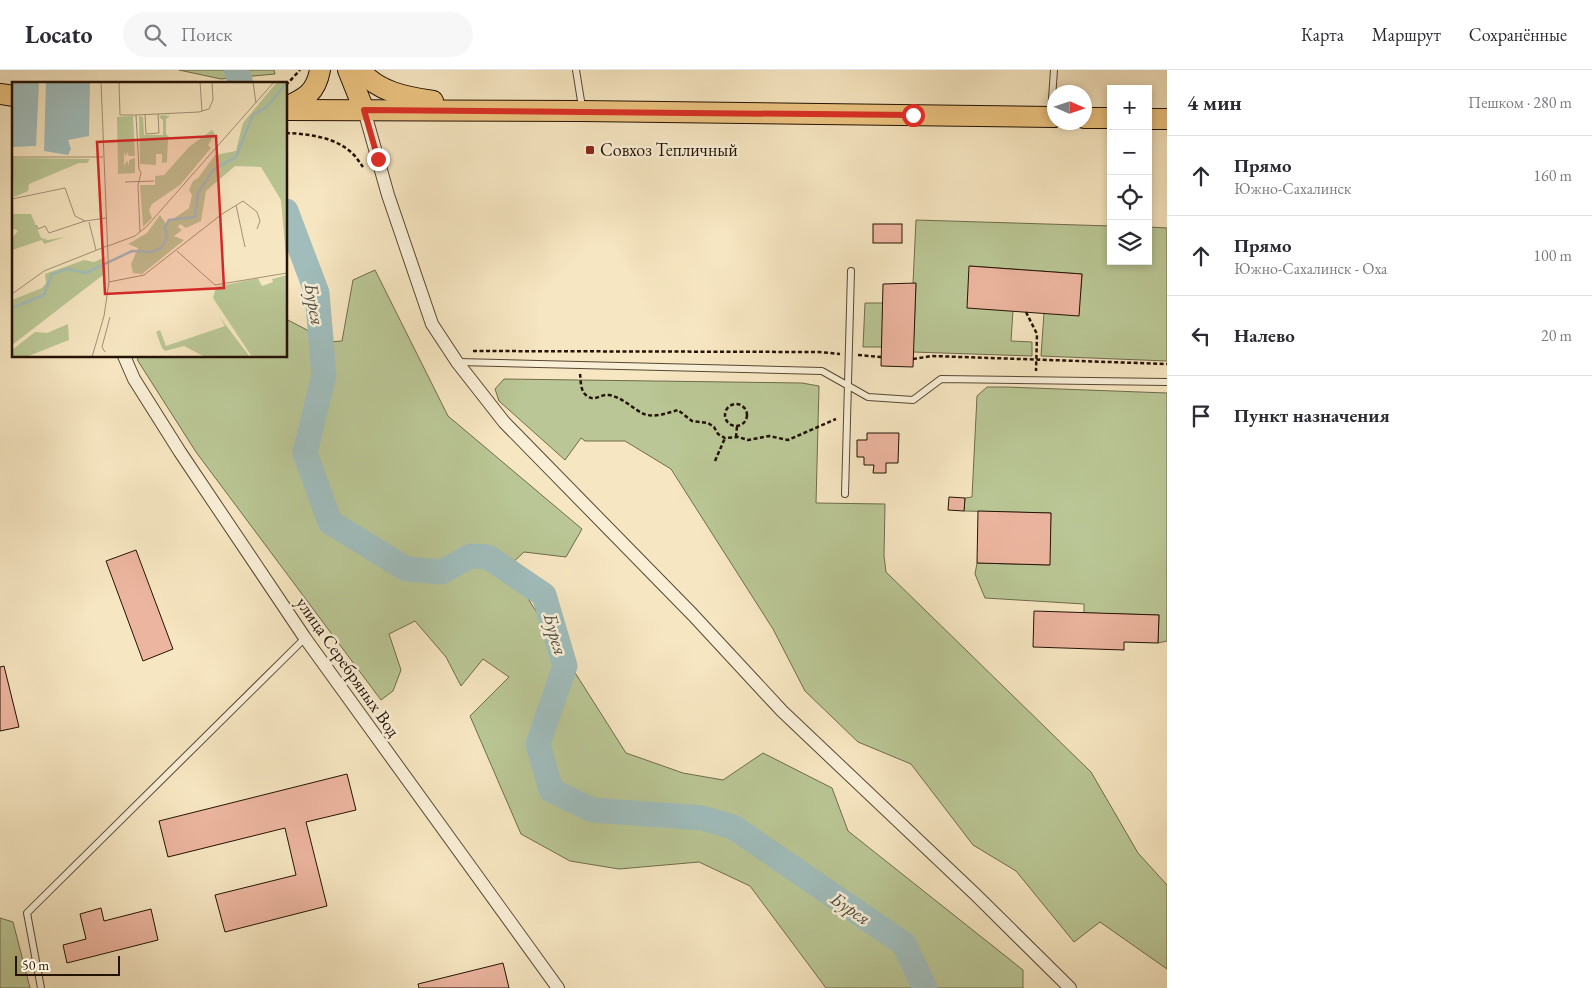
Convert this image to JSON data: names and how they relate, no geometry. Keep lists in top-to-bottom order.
{
  "streets": {
    "street": ["улица Серебряных Вод"]
  },
  "water": ["Бурея"],
  "places": {
    "transit": ["Совхоз Тепличный"]
  },
  "scale_bar": "50 m",
  "north": "right",
  "page": {
    "header": "Locato",
    "search": "Поиск",
    "nav": ["Карта", "Маршрут", "Сохранённые"],
    "heading": ["4 мин", "Пешком · 280 m"],
    "map_buttons": ["+", "−"],
    "list": [
      ["Прямо", "Южно-Сахалинск", "160 m"],
      ["Прямо", "Южно-Сахалинск - Оха", "100 m"],
      ["Налево", "20 m"],
      "Пункт назначения"
    ],
    "scale": "50 m"
  }
}
